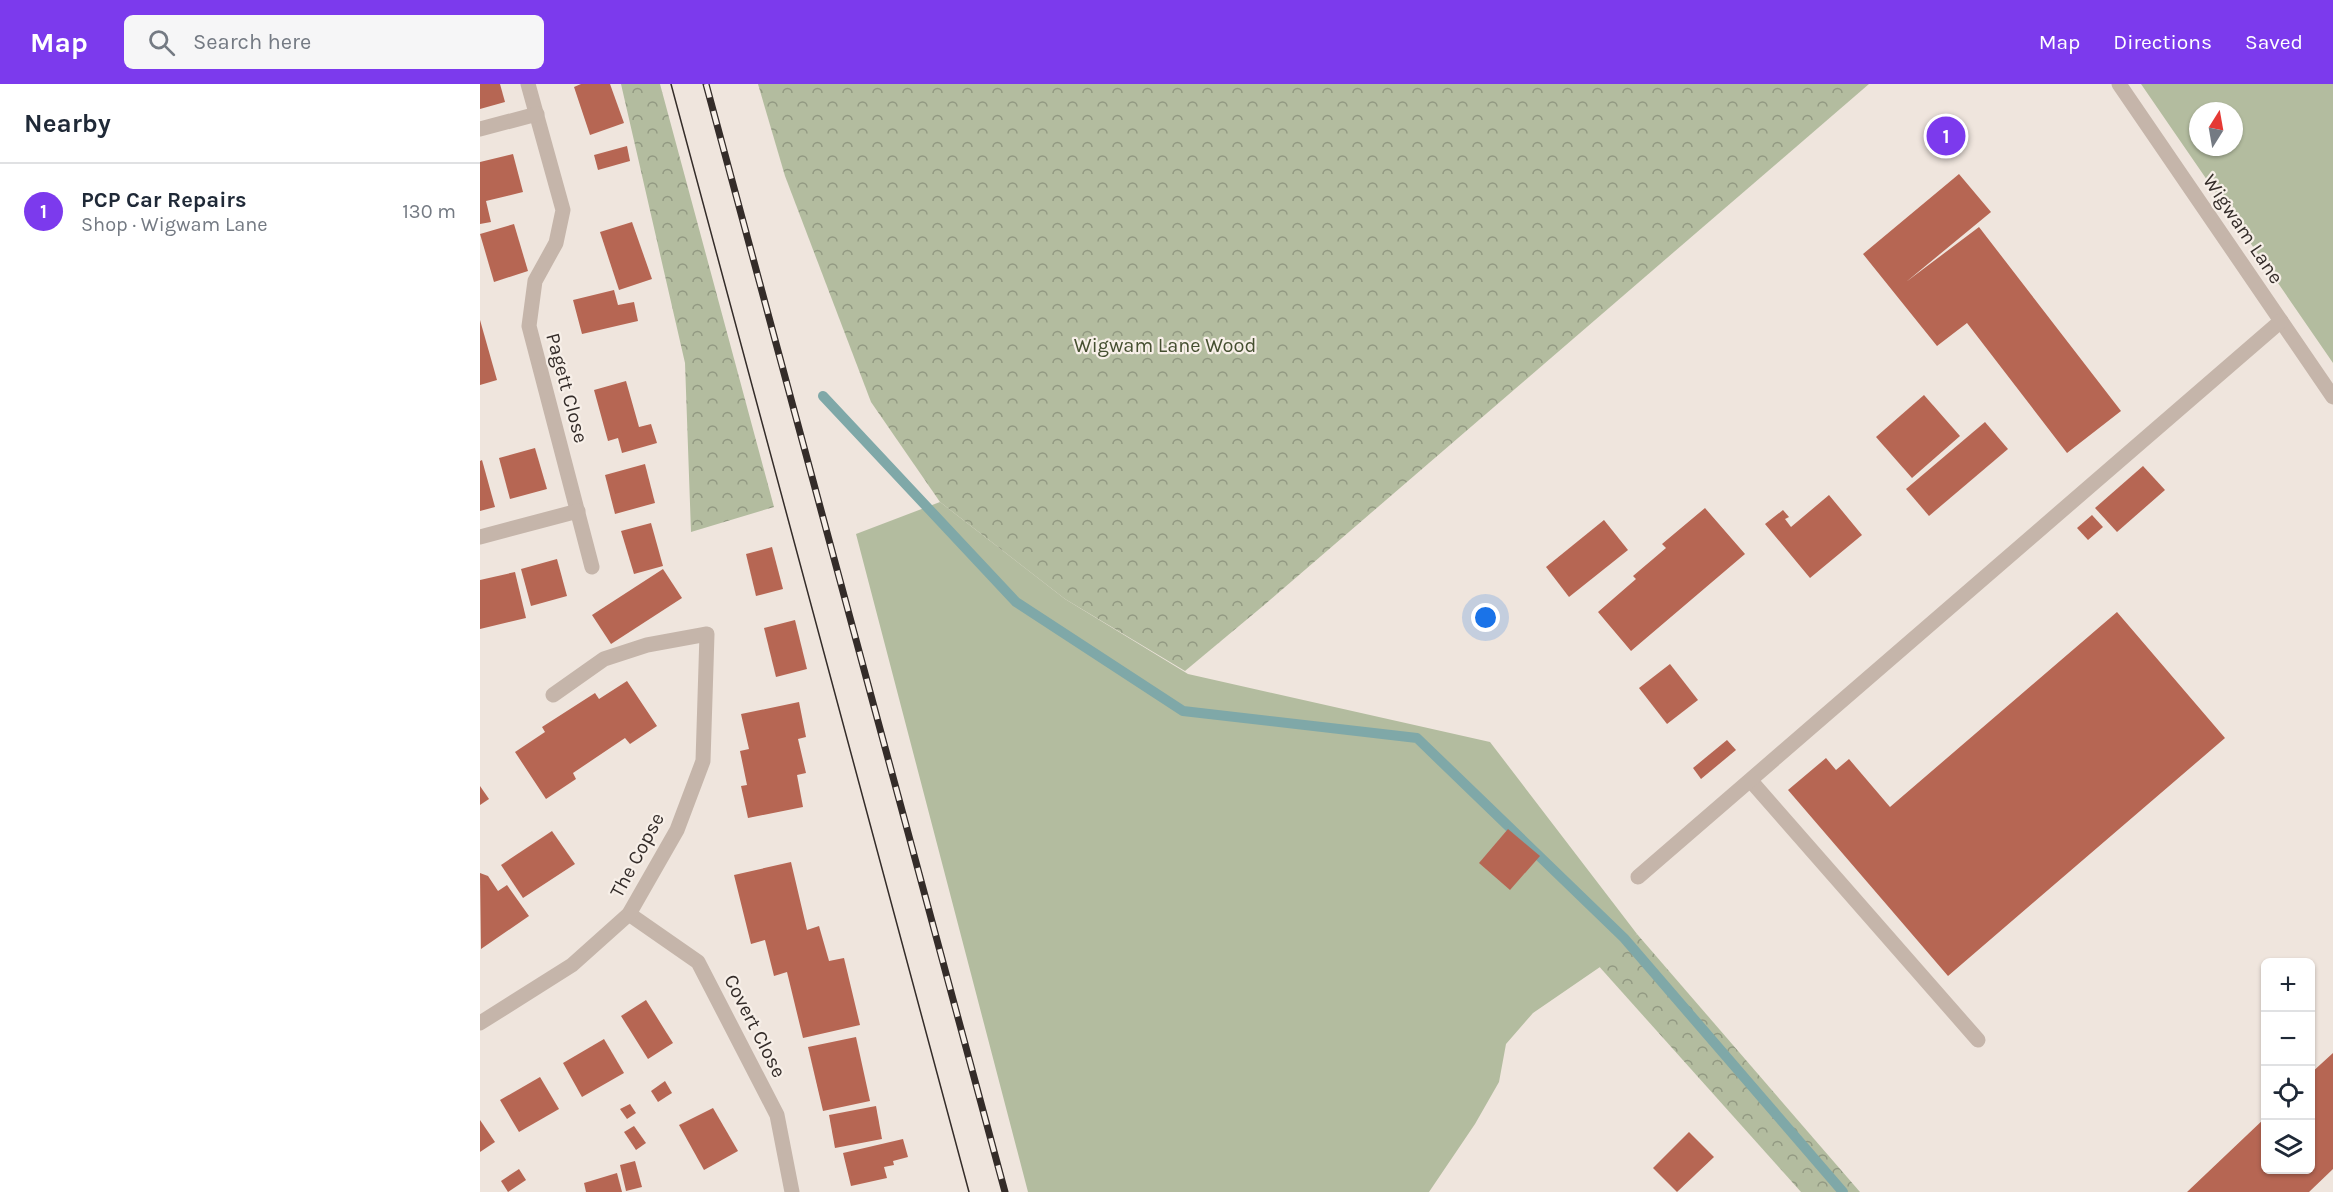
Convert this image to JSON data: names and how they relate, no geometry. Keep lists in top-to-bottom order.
{
  "streets": {
    "street": [
      "Wigwam Lane",
      "Pagett Close",
      "The Copse",
      "Covert Close"
    ]
  },
  "crossings": [
    ["The Copse", "Covert Close"]
  ],
  "parks": ["Wigwam Lane Wood"],
  "north": "top",
  "page": {
    "header": "Map",
    "search": "Search here",
    "nav": ["Map", "Directions", "Saved"],
    "heading": "Nearby",
    "pins": "1",
    "list": [
      {
        "mark": "1",
        "name": "PCP Car Repairs",
        "note": "Shop · Wigwam Lane",
        "value": "130 m"
      }
    ],
    "map_buttons": ["+", "−"]
  }
}
